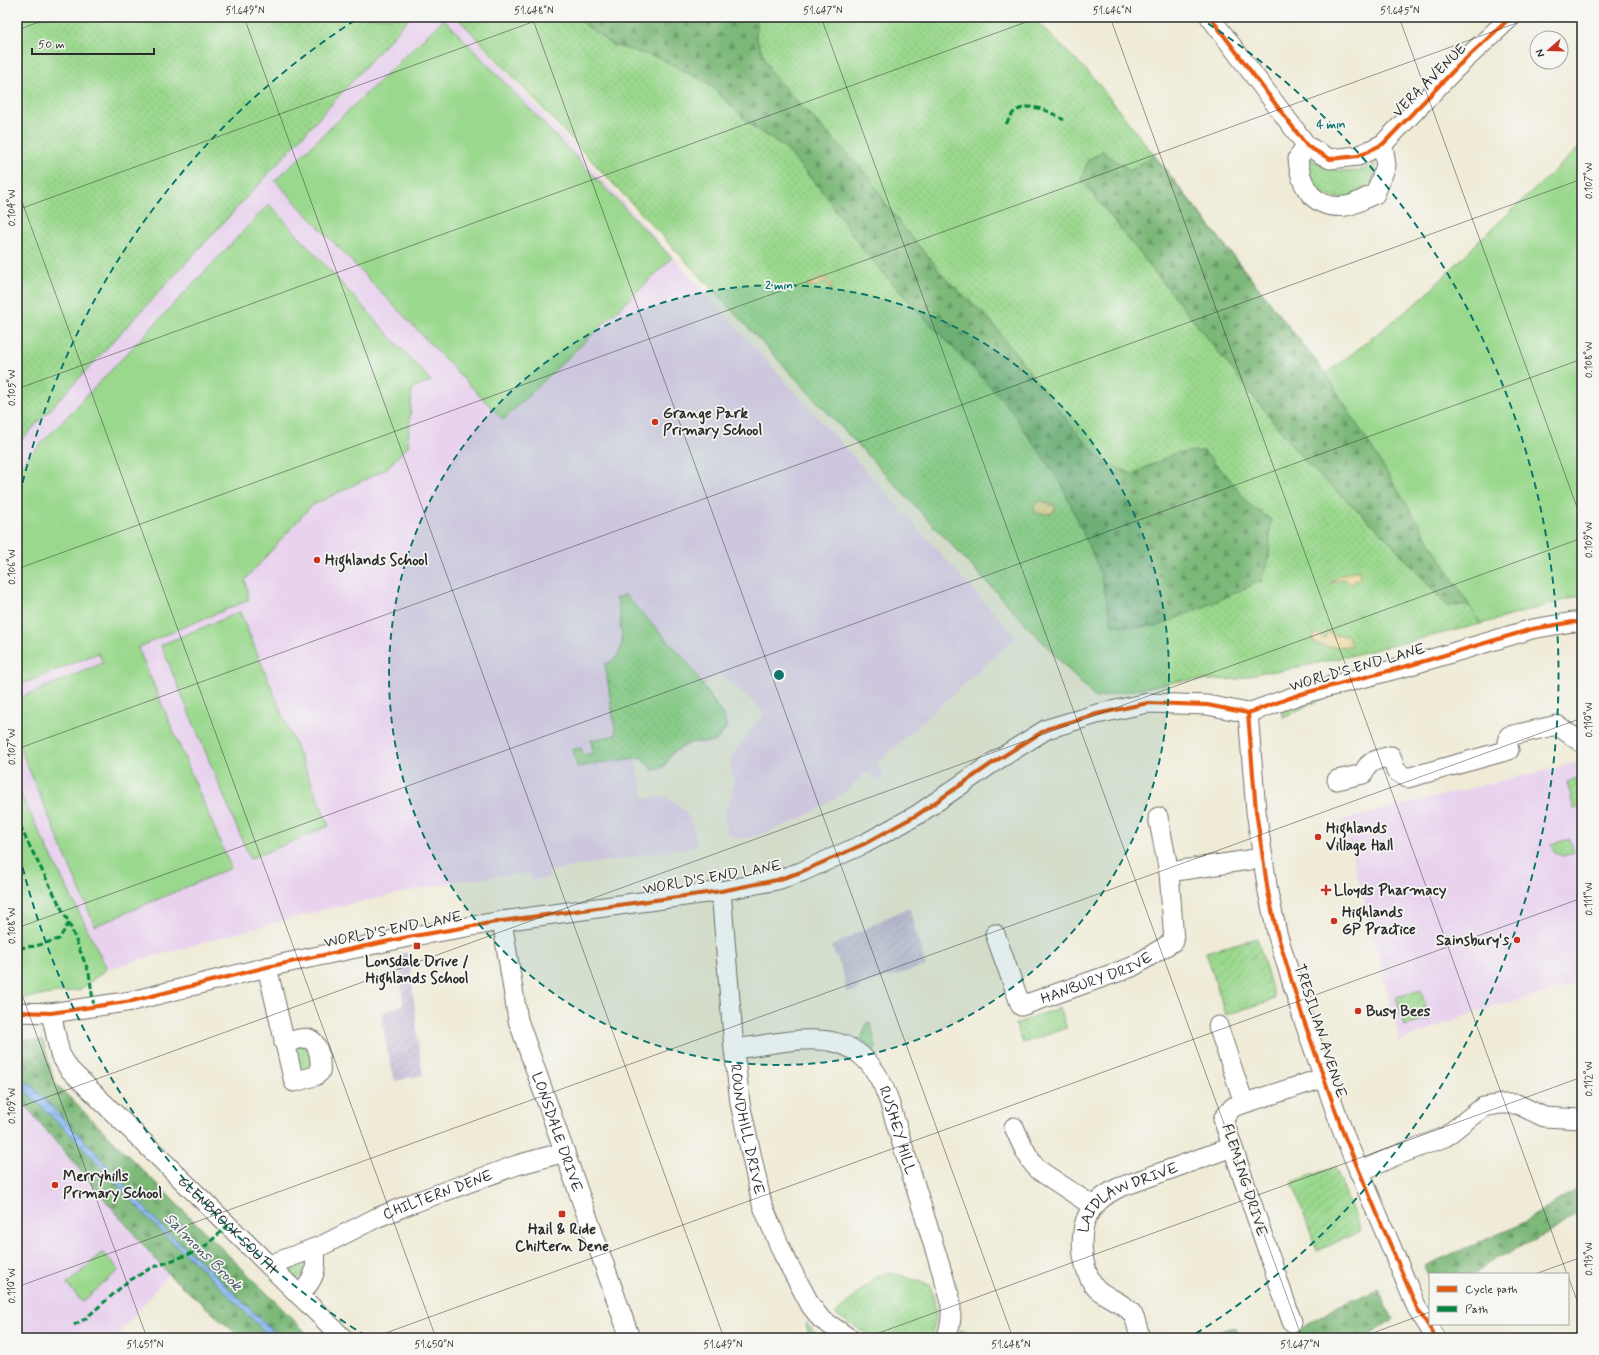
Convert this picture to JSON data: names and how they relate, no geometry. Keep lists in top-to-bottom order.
{
  "streets": {
    "street": [
      "VERA AVENUE",
      "WORLD'S END LANE",
      "HANBURY DRIVE",
      "TRESILIAN AVENUE",
      "ROUNDHILL DRIVE",
      "RUSHEY HILL",
      "LONSDALE DRIVE",
      "FLEMING DRIVE",
      "CHILTERN DENE",
      "LAIDLAW DRIVE",
      "GLENBROOK SOUTH"
    ]
  },
  "crossings": [
    ["WORLD'S END LANE", "TRESILIAN AVENUE"],
    ["WORLD'S END LANE", "ROUNDHILL DRIVE"],
    ["WORLD'S END LANE", "LONSDALE DRIVE"],
    ["WORLD'S END LANE", "GLENBROOK SOUTH"],
    ["TRESILIAN AVENUE", "FLEMING DRIVE"],
    ["ROUNDHILL DRIVE", "RUSHEY HILL"],
    ["LONSDALE DRIVE", "CHILTERN DENE"],
    ["FLEMING DRIVE", "LAIDLAW DRIVE"],
    ["CHILTERN DENE", "GLENBROOK SOUTH"]
  ],
  "water": ["Salmons Brook"],
  "places": {
    "other": [
      "Grange Park Primary School",
      "Highlands School",
      "Highlands Village Hall",
      "Highlands GP Practice",
      "Sainsbury's",
      "Busy Bees",
      "Merryhills Primary School"
    ],
    "health": ["Lloyds Pharmacy"],
    "transit": ["Lonsdale Drive / Highlands School", "Hail & Ride Chiltern Dene"]
  },
  "legend": ["Cycle path", "Path"],
  "scale_bar": "50 m",
  "north": "left",
  "coordinates": [
    "51.649°N",
    "51.648°N",
    "51.647°N",
    "51.646°N",
    "51.645°N",
    "0.107°W",
    "0.104°W",
    "0.108°W",
    "0.105°W",
    "0.109°W",
    "0.106°W",
    "0.110°W",
    "0.111°W",
    "0.112°W",
    "0.113°W",
    "51.651°N",
    "51.650°N"
  ],
  "rings": ["4 min", "2 min"]
}
